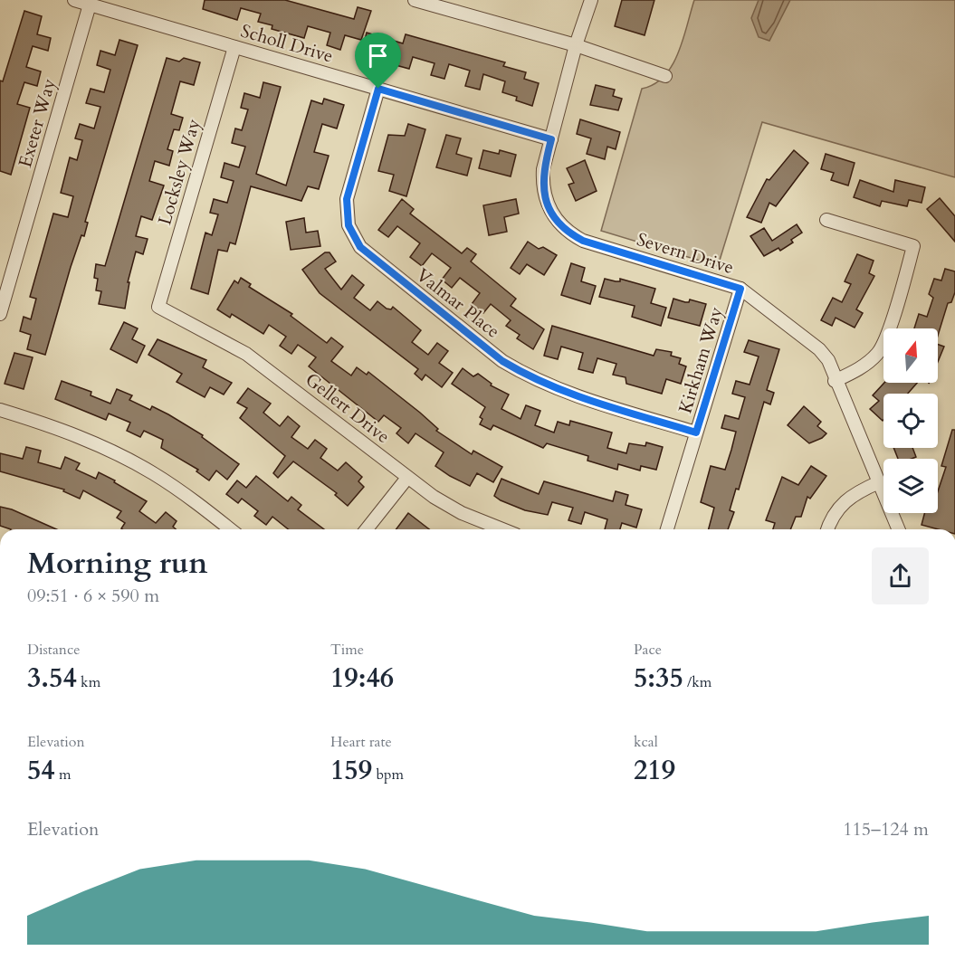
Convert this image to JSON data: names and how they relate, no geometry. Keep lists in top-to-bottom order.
{
  "streets": {
    "street": [
      "Scholl Drive",
      "Exeter Way",
      "Locksley Way",
      "Severn Drive",
      "Valmar Place",
      "Kirkham Way",
      "Gellert Drive"
    ]
  },
  "crossings": [
    ["Scholl Drive", "Exeter Way"],
    ["Scholl Drive", "Locksley Way"],
    ["Scholl Drive", "Severn Drive"],
    ["Scholl Drive", "Valmar Place"],
    ["Locksley Way", "Gellert Drive"],
    ["Severn Drive", "Kirkham Way"],
    ["Valmar Place", "Kirkham Way"]
  ],
  "north": "top",
  "page": {
    "heading": ["Morning run", "09:51 · 6 × 590 m"],
    "stats": [
      ["Distance", "3.54 km"],
      ["Time", "19:46"],
      ["Pace", "5:35 /km"],
      ["Elevation", "54 m"],
      ["Heart rate", "159 bpm"],
      ["kcal", "219"]
    ],
    "chart": ["Elevation", "115–124 m"]
  }
}
